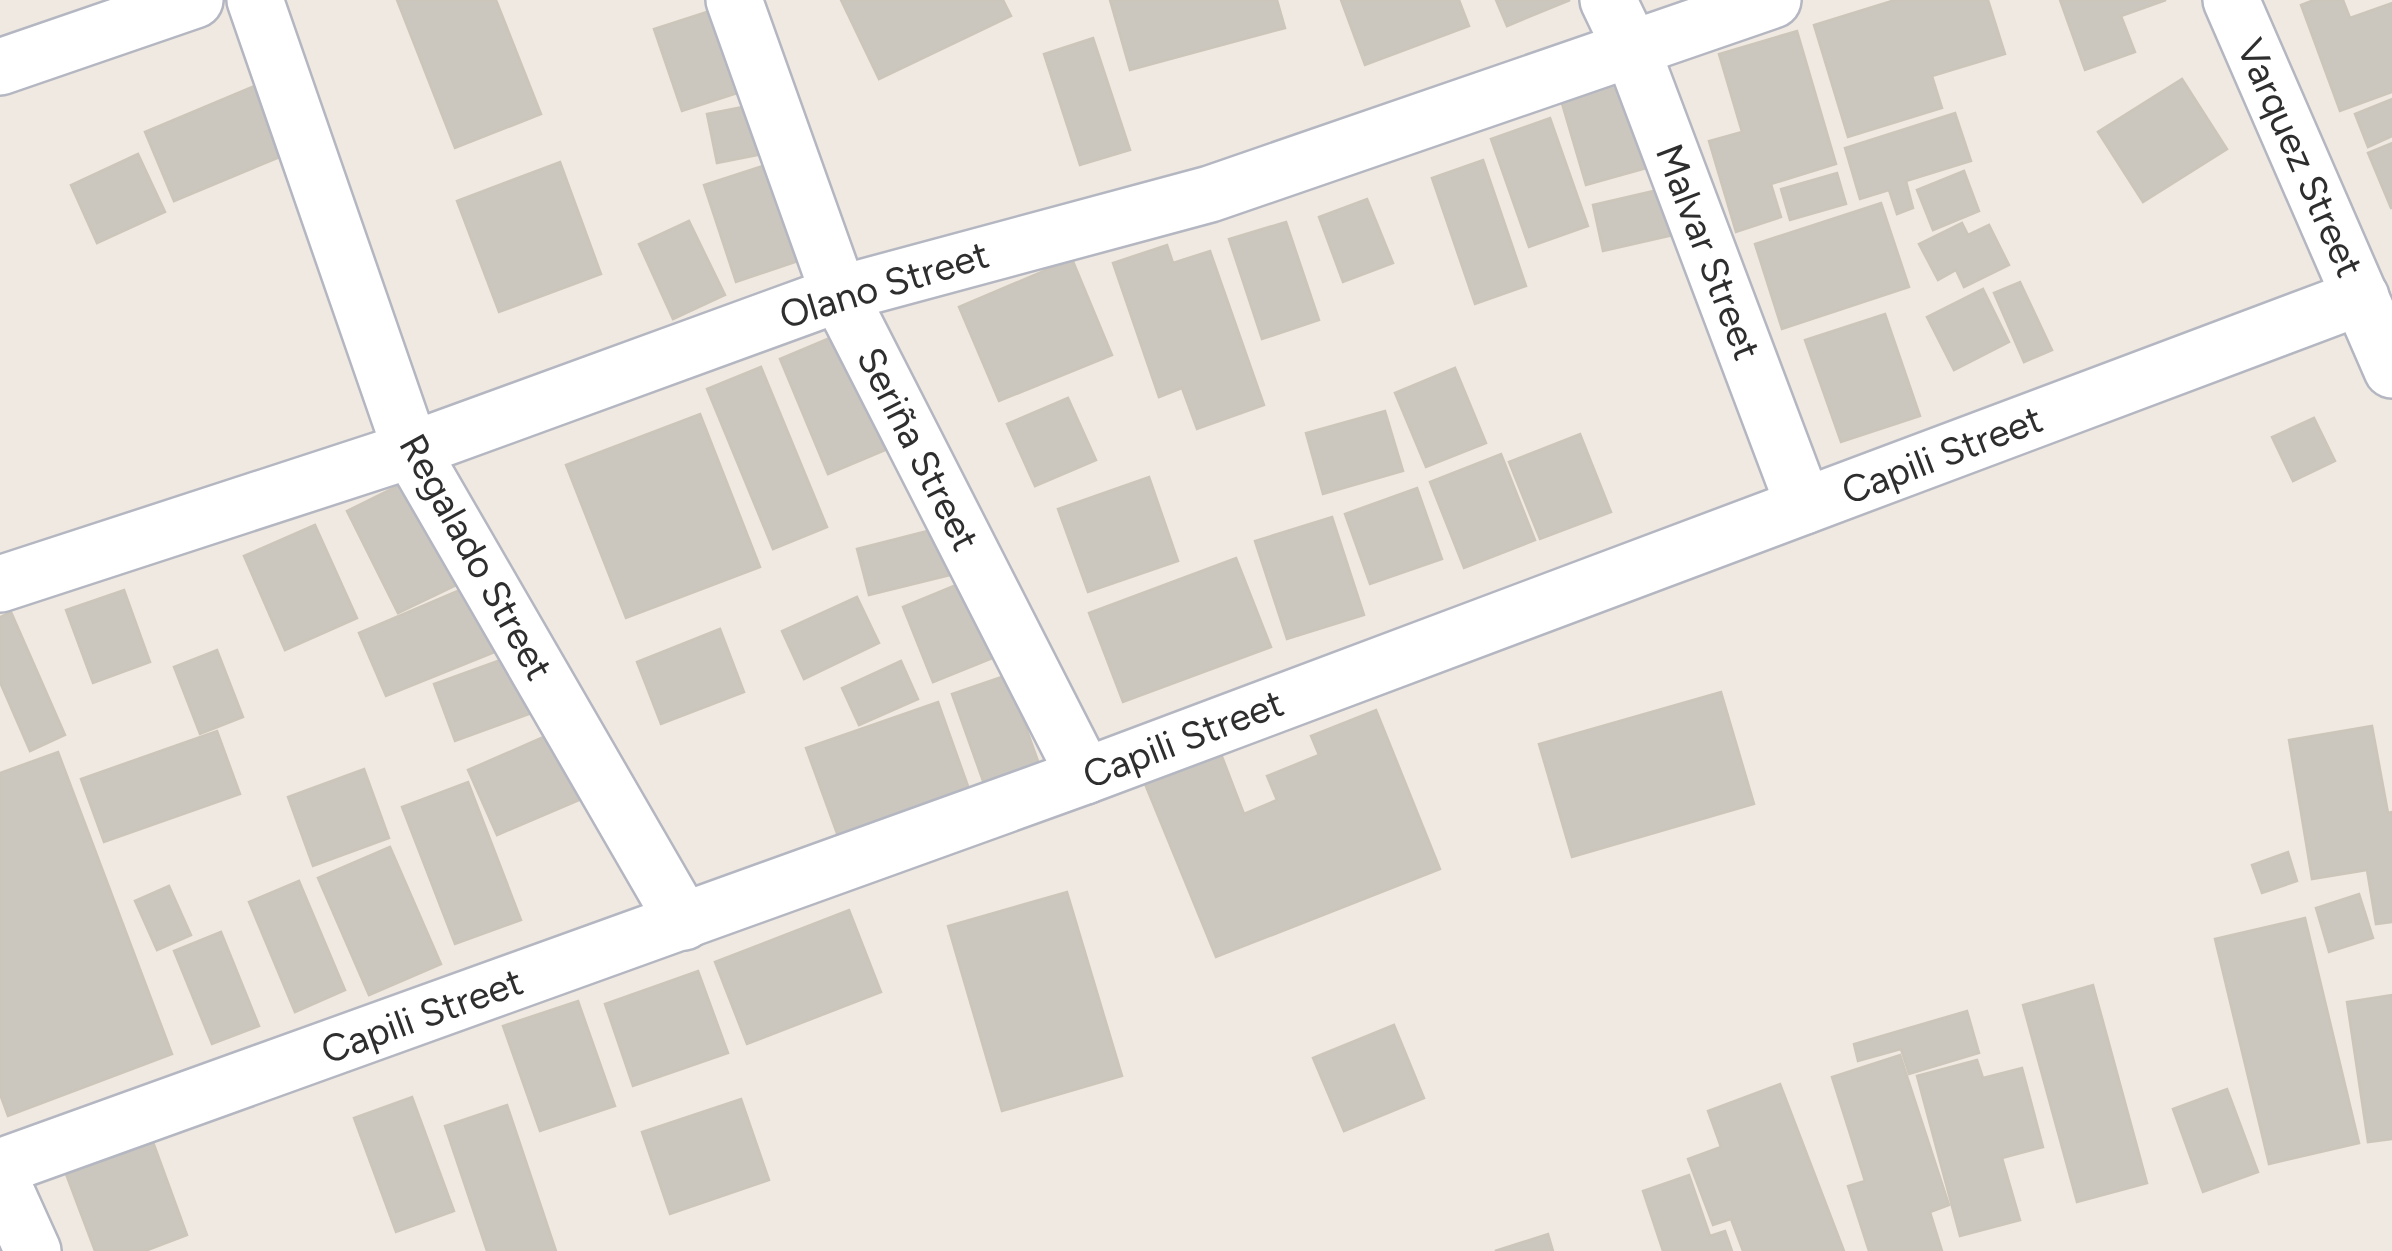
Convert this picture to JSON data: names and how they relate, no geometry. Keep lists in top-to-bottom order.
{
  "streets": {
    "street": [
      "Varquez Street",
      "Malvar Street",
      "Olano Street",
      "Seriña Street",
      "Capili Street",
      "Regalado Street"
    ]
  },
  "crossings": [
    ["Varquez Street", "Capili Street"],
    ["Malvar Street", "Olano Street"],
    ["Malvar Street", "Capili Street"],
    ["Olano Street", "Seriña Street"],
    ["Olano Street", "Regalado Street"],
    ["Seriña Street", "Capili Street"],
    ["Capili Street", "Regalado Street"]
  ]
}
